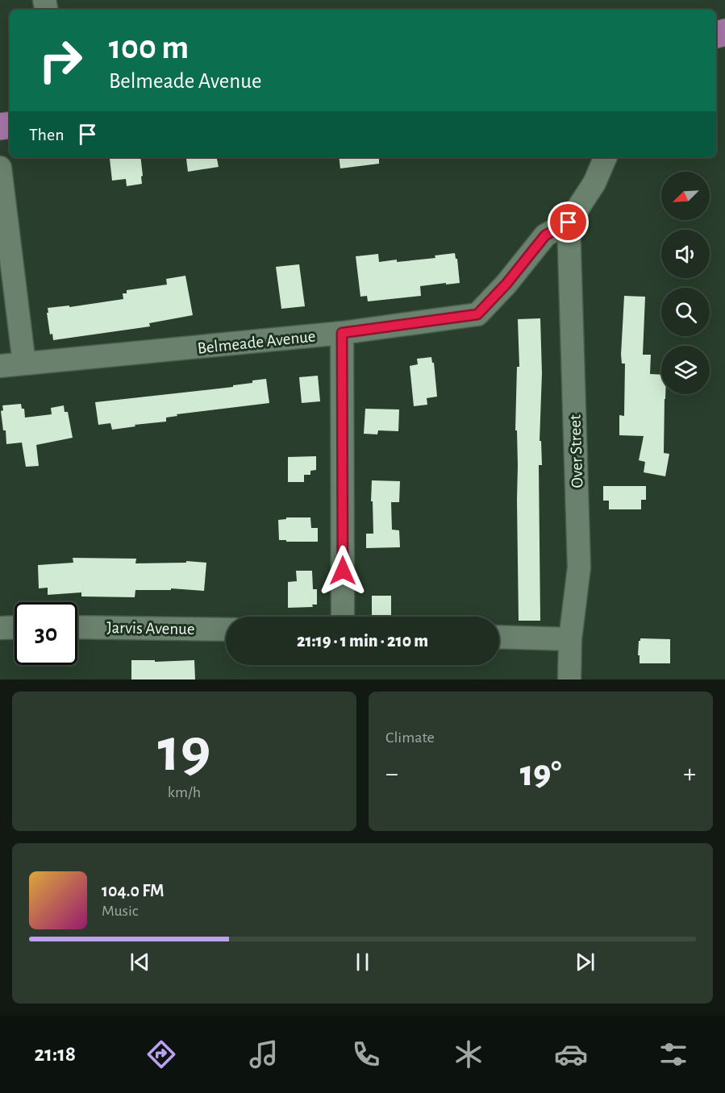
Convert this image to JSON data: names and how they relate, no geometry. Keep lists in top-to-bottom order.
{
  "streets": {
    "street": ["Belmeade Avenue", "Over Street", "Jarvis Avenue"]
  },
  "crossings": [
    ["Belmeade Avenue", "Over Street"]
  ],
  "north": "bottom left",
  "page": {
    "turn": ["100 m", "Belmeade Avenue"],
    "then": "Then",
    "limit": "30",
    "trip": "21:19 · 1 min · 210 m",
    "tile": [
      ["19", "km/h"],
      "Climate"
    ],
    "heat": ["−", "19°", "+"],
    "song": ["104.0 FM", "Music"],
    "tabs": "21:18"
  }
}
